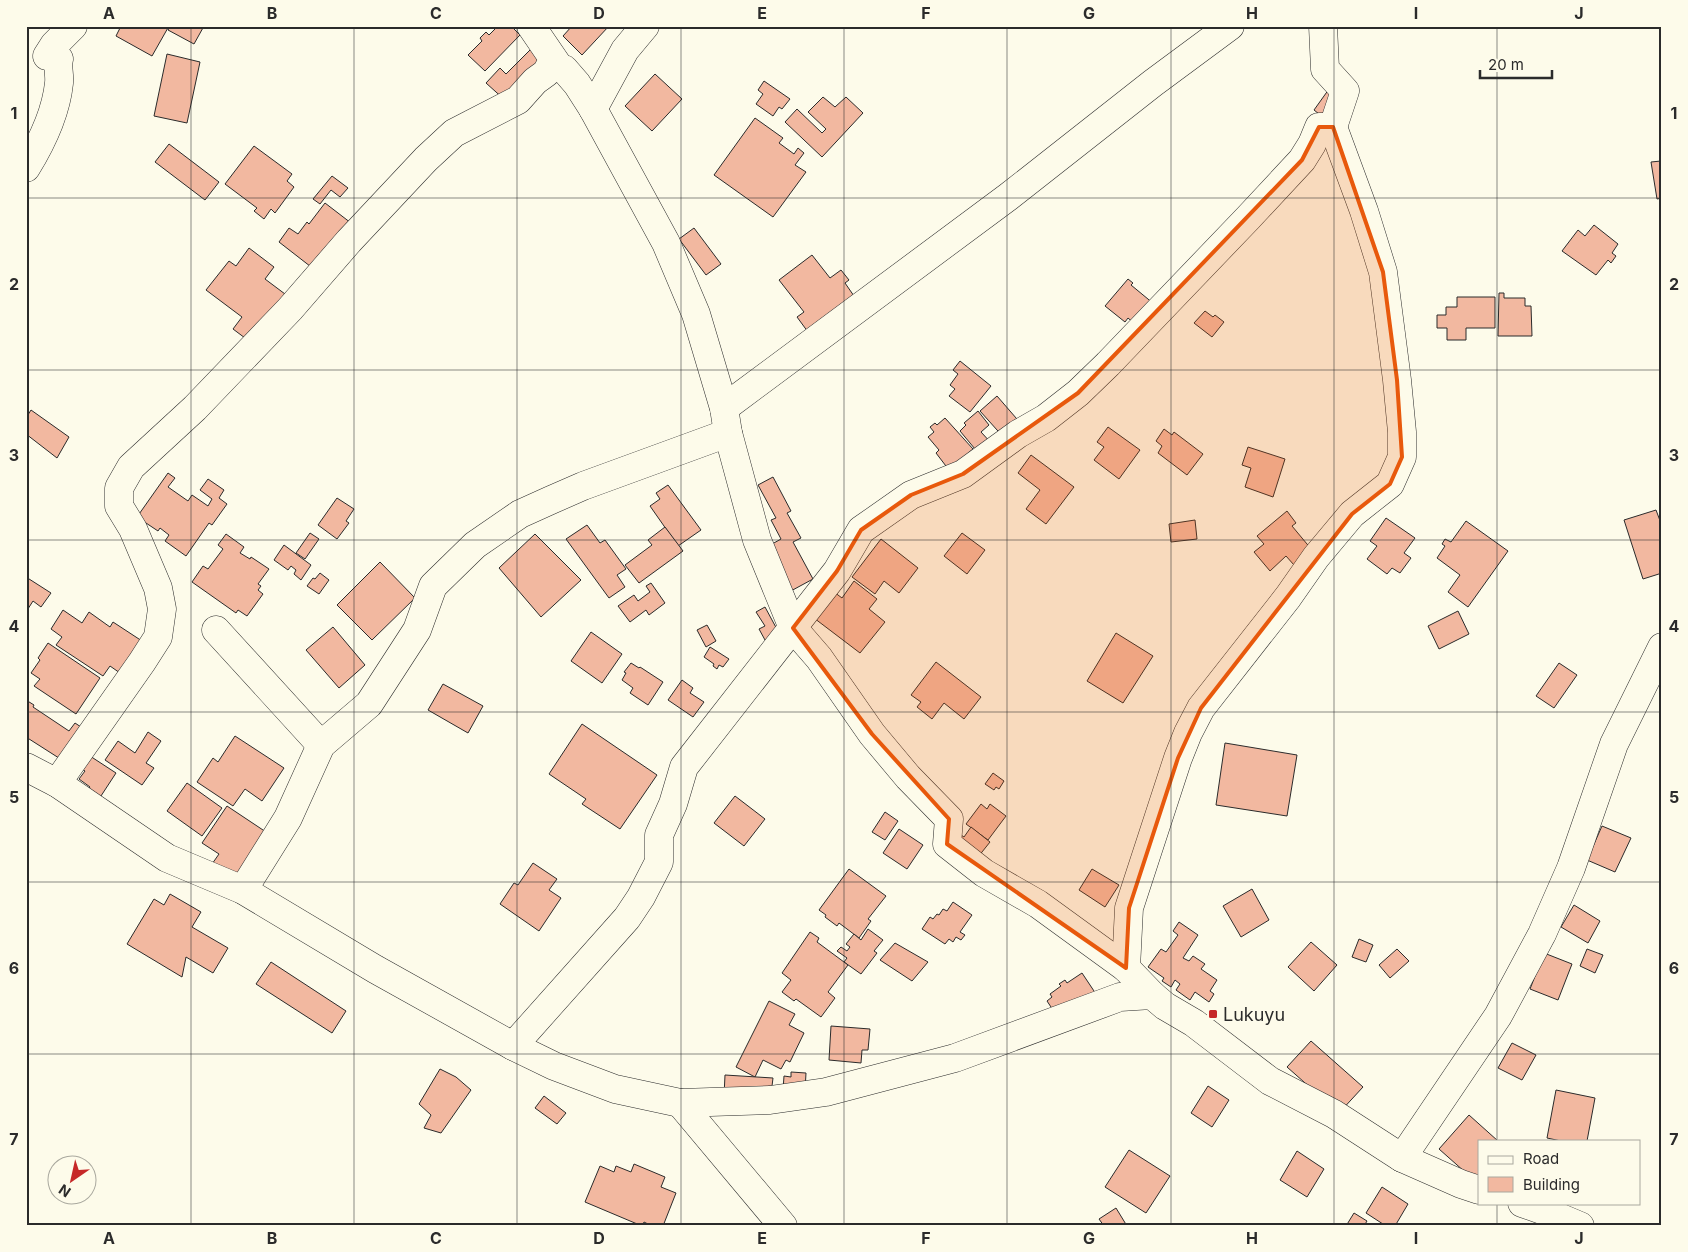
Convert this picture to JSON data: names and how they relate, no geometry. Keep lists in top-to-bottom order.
{
  "places": {
    "transit": ["Lukuyu"]
  },
  "legend": ["Road", "Building"],
  "scale_bar": "20 m",
  "north": "bottom left",
  "grid": {
    "columns": [
      "A",
      "B",
      "C",
      "D",
      "E",
      "F",
      "G",
      "H",
      "I",
      "J"
    ],
    "rows": [
      "1",
      "2",
      "3",
      "4",
      "5",
      "6",
      "7"
    ]
  }
}
